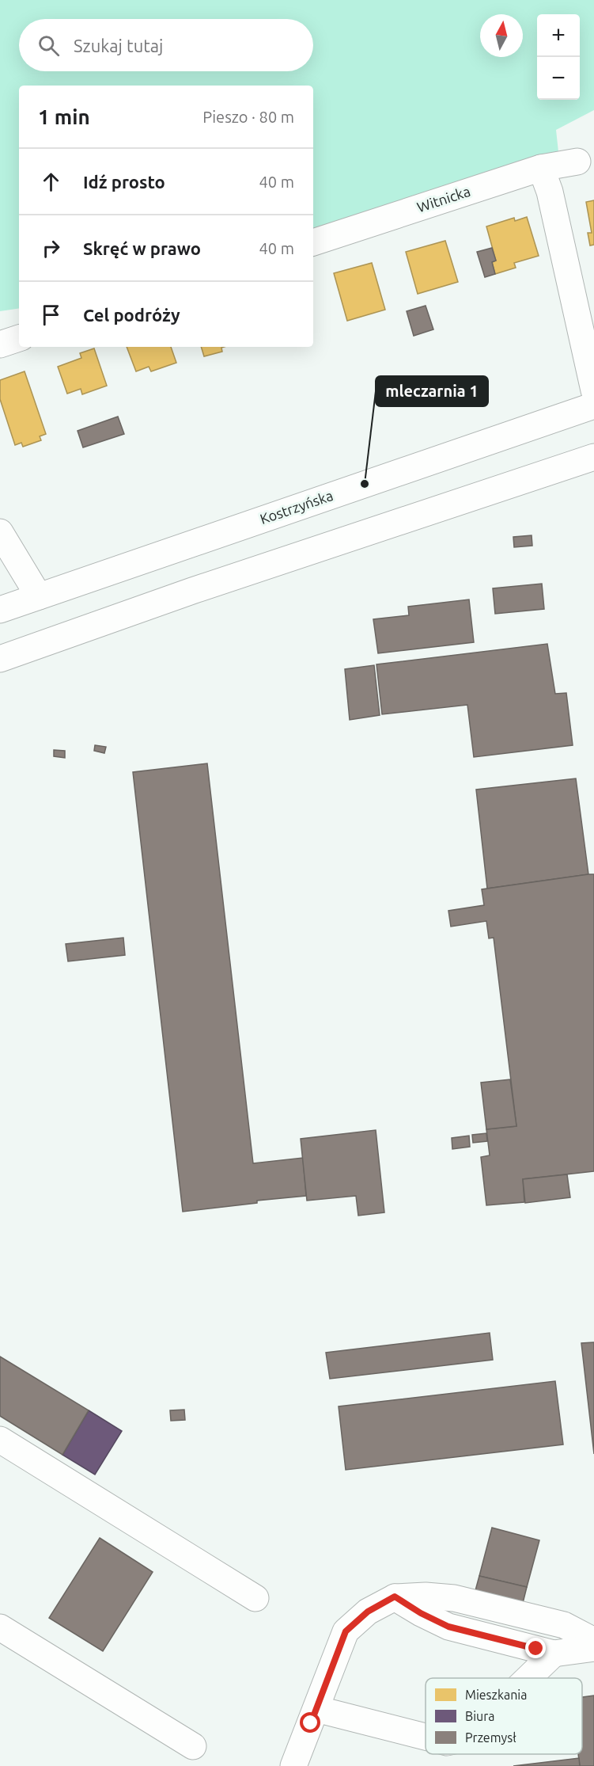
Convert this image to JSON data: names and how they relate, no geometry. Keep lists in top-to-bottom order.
{
  "streets": {
    "main road": ["Witnicka", "Kostrzyńska"]
  },
  "places": ["mleczarnia 1"],
  "legend": ["Mieszkania", "Biura", "Przemysł"],
  "north": "top",
  "page": {
    "map_buttons": ["+", "−"],
    "search": "Szukaj tutaj",
    "heading": ["1 min", "Pieszo · 80 m"],
    "list": [
      ["Idź prosto", "40 m"],
      ["Skręć w prawo", "40 m"],
      "Cel podróży"
    ]
  }
}
